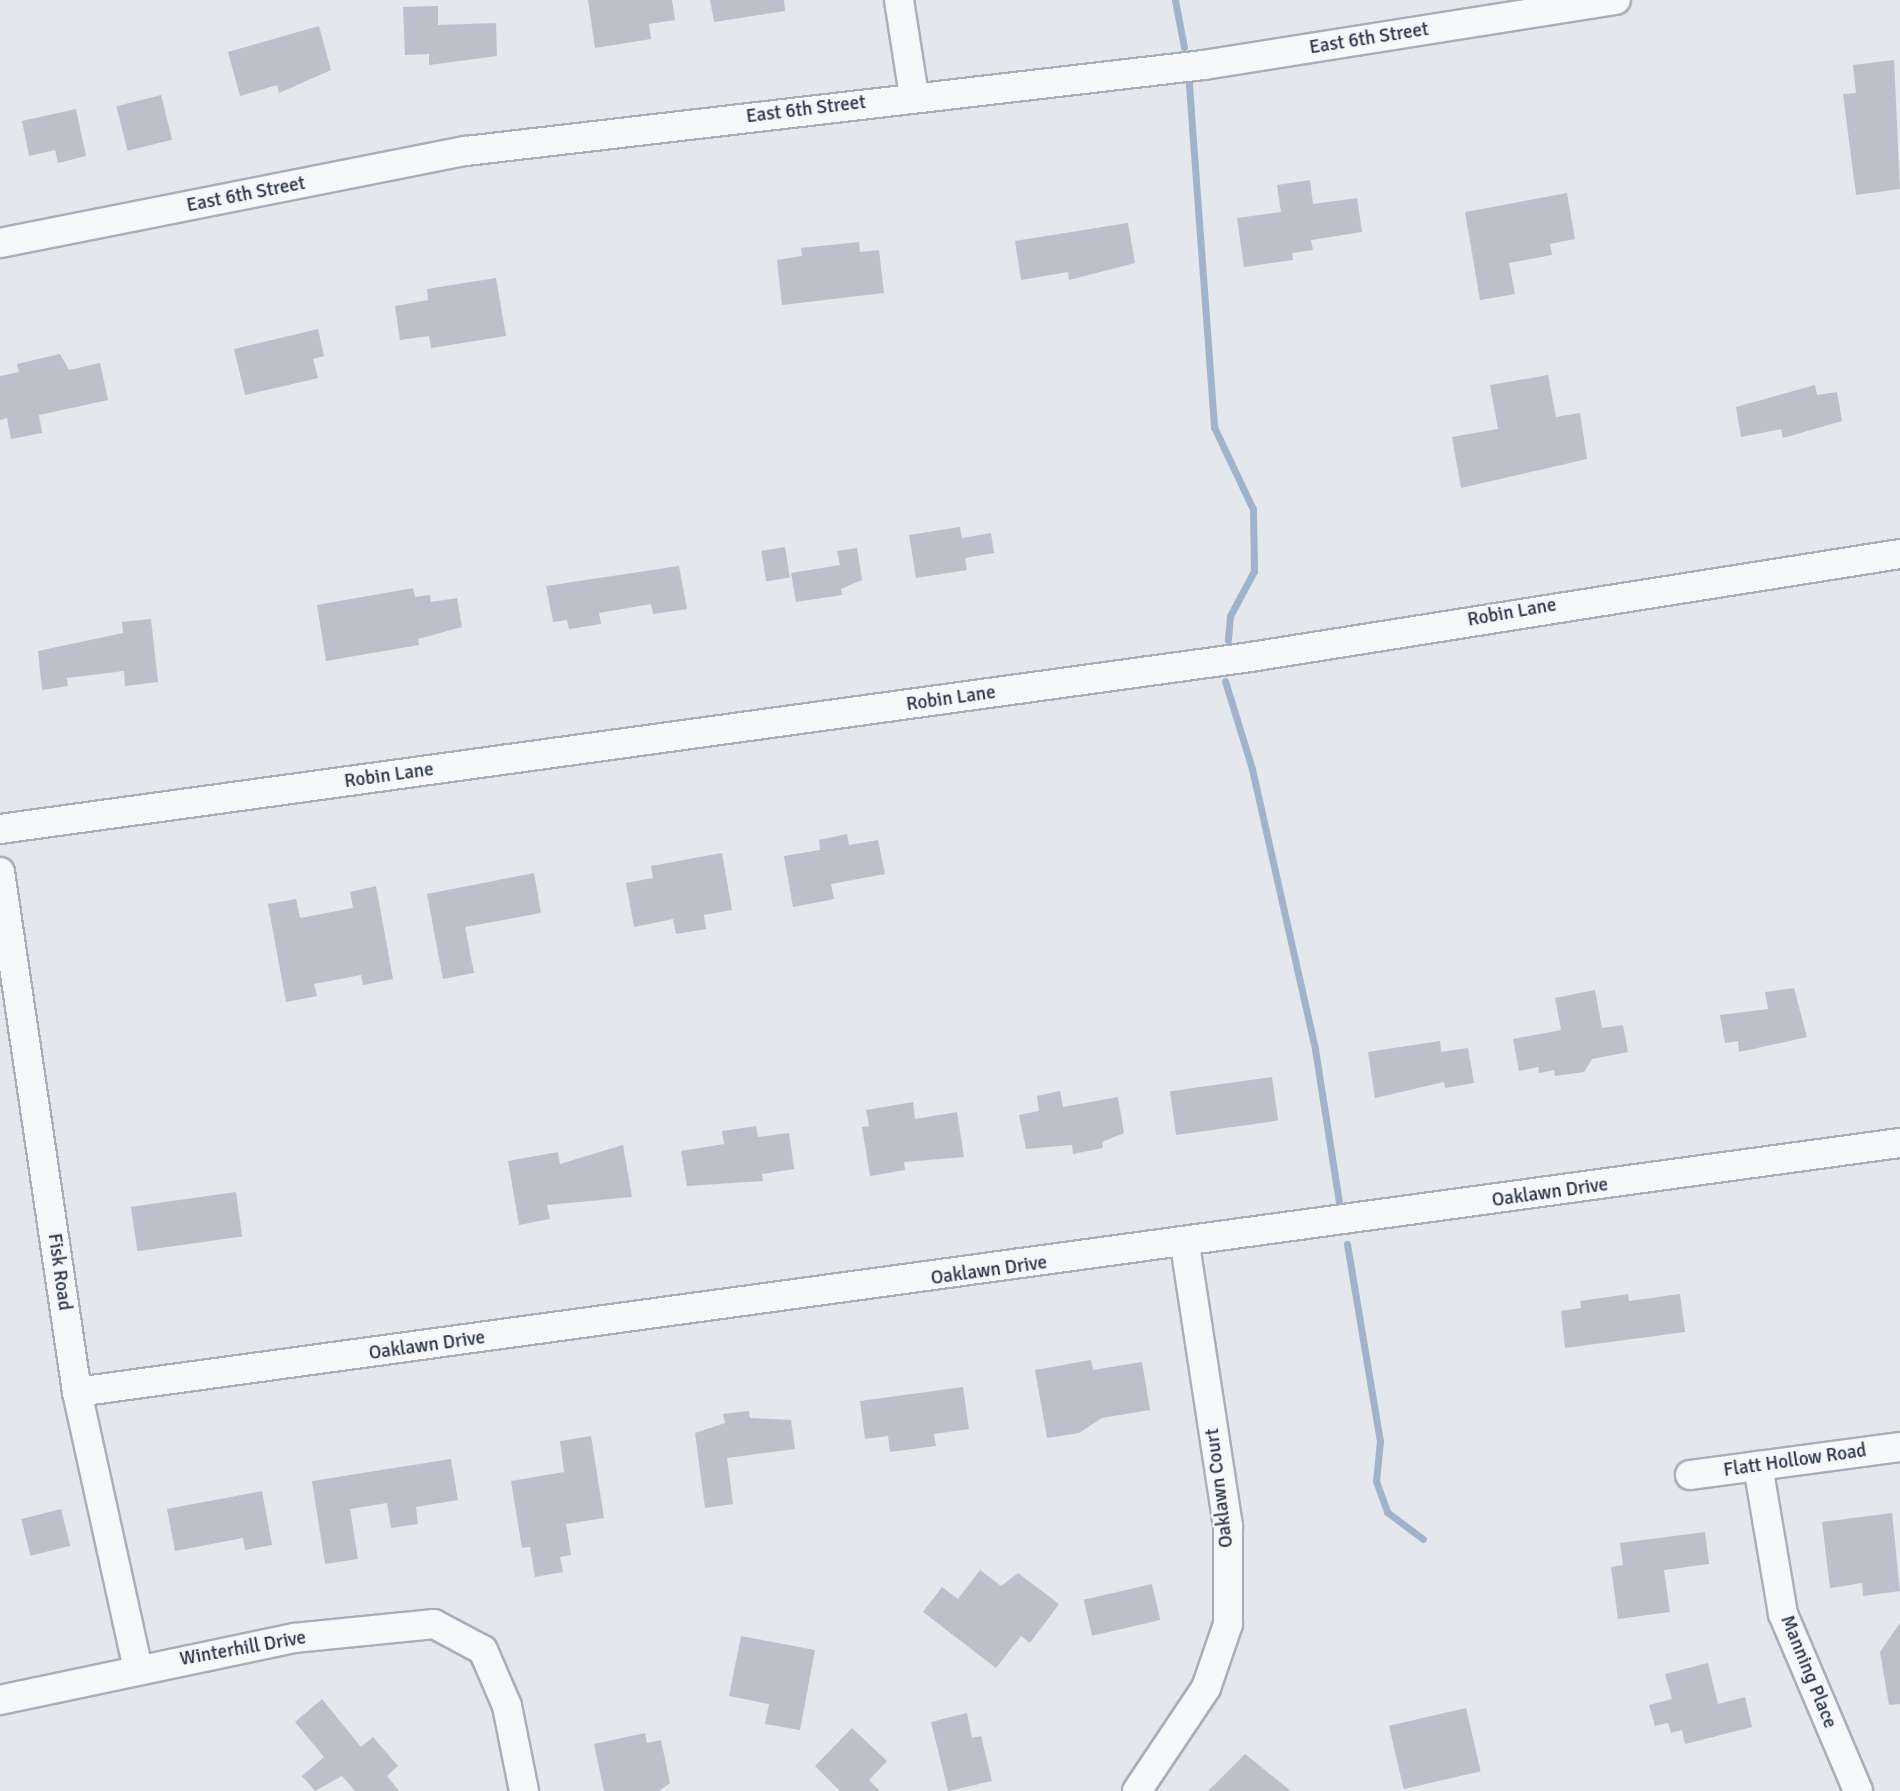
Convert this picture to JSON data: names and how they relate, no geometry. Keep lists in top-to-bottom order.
{
  "streets": {
    "street": [
      "East 6th Street",
      "Robin Lane",
      "Oaklawn Drive",
      "Fisk Road",
      "Flatt Hollow Road",
      "Oaklawn Court",
      "Winterhill Drive",
      "Manning Place"
    ]
  },
  "crossings": [
    ["Oaklawn Drive", "Fisk Road"],
    ["Oaklawn Drive", "Oaklawn Court"],
    ["Fisk Road", "Winterhill Drive"],
    ["Flatt Hollow Road", "Manning Place"]
  ]
}
